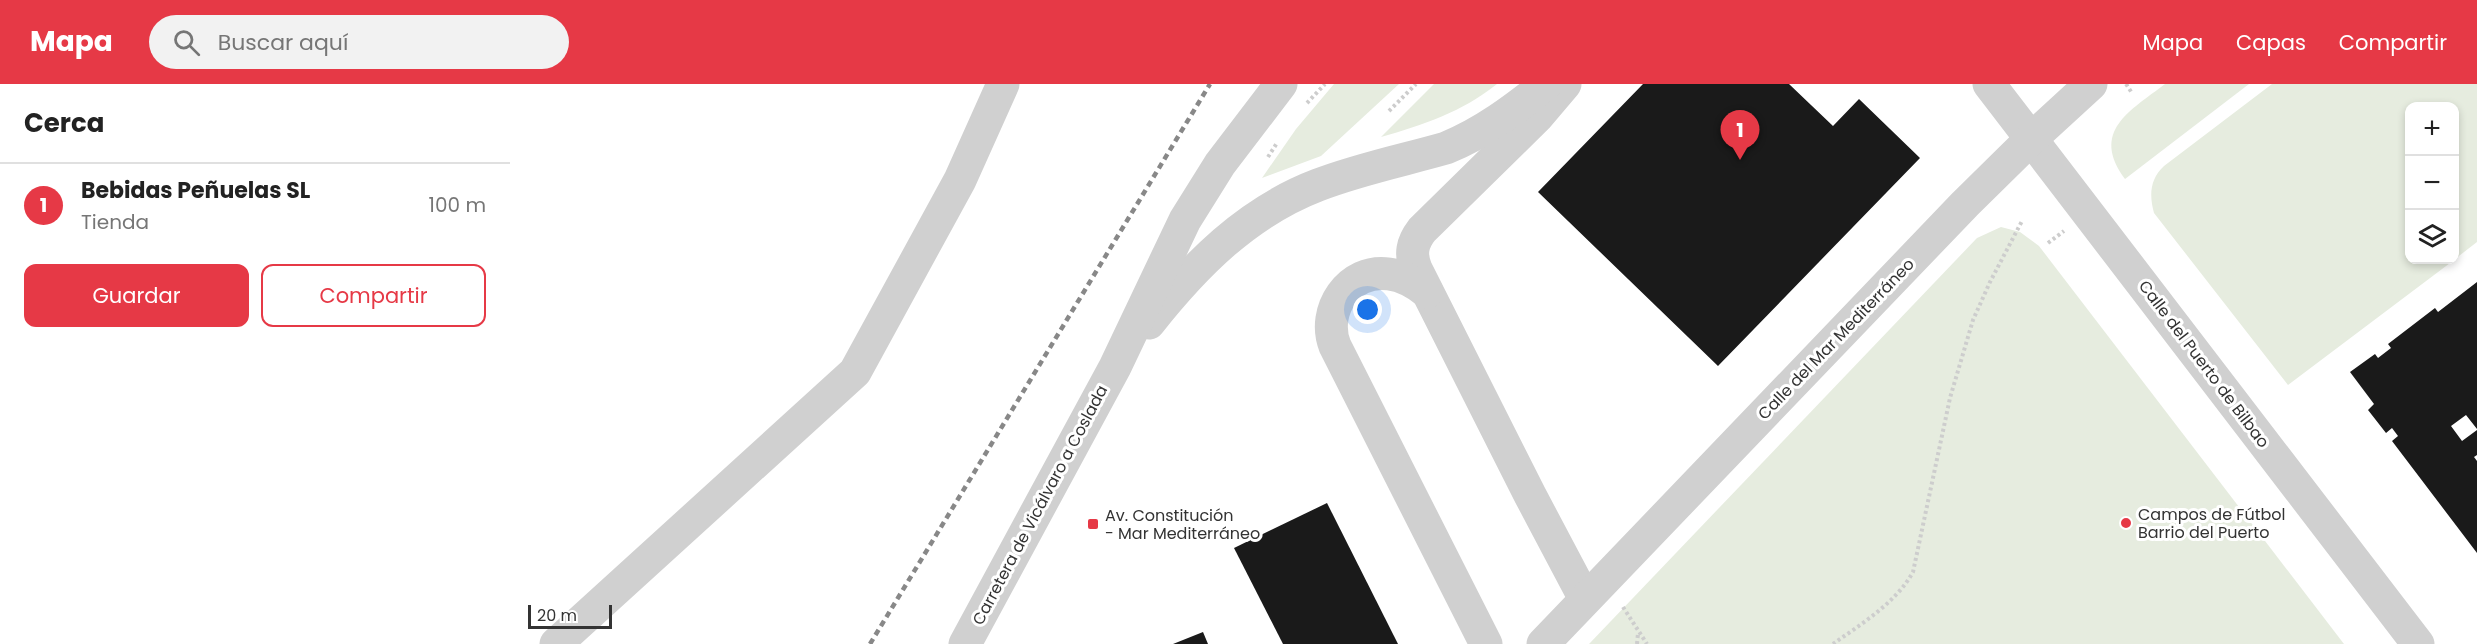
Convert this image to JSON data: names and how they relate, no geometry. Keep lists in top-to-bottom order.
{
  "streets": {
    "street": ["Calle del Mar Mediterráneo", "Calle del Puerto de Bilbao", "Carretera de Vicálvaro a Coslada"]
  },
  "crossings": [
    ["Calle del Mar Mediterráneo", "Calle del Puerto de Bilbao"]
  ],
  "places": {
    "other": ["Campos de Fútbol Barrio del Puerto"],
    "transit": ["Av. Constitución - Mar Mediterráneo"]
  },
  "scale_bar": "20 m",
  "page": {
    "header": "Mapa",
    "search": "Buscar aquí",
    "nav": ["Mapa", "Capas", "Compartir"],
    "heading": "Cerca",
    "map_buttons": ["+", "−"],
    "pins": "1",
    "list": [
      {
        "mark": "1",
        "name": "Bebidas Peñuelas SL",
        "note": "Tienda",
        "value": "100 m"
      }
    ],
    "buttons": ["Guardar", "Compartir"],
    "scale": "20 m"
  }
}
